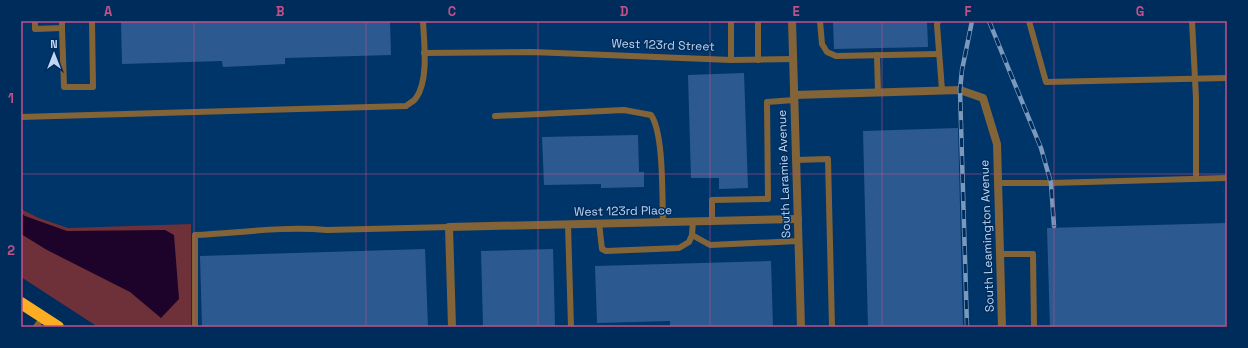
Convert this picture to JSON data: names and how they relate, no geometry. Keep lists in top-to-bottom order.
{
  "streets": {
    "street": ["South Laramie Avenue", "West 123rd Place", "South Leamington Avenue"],
    "lane": ["West 123rd Street"]
  },
  "crossings": [
    ["West 123rd Street", "South Laramie Avenue"],
    ["South Laramie Avenue", "West 123rd Place"]
  ],
  "north": "top",
  "grid": {
    "columns": [
      "A",
      "B",
      "C",
      "D",
      "E",
      "F",
      "G"
    ],
    "rows": ["1", "2"]
  }
}
